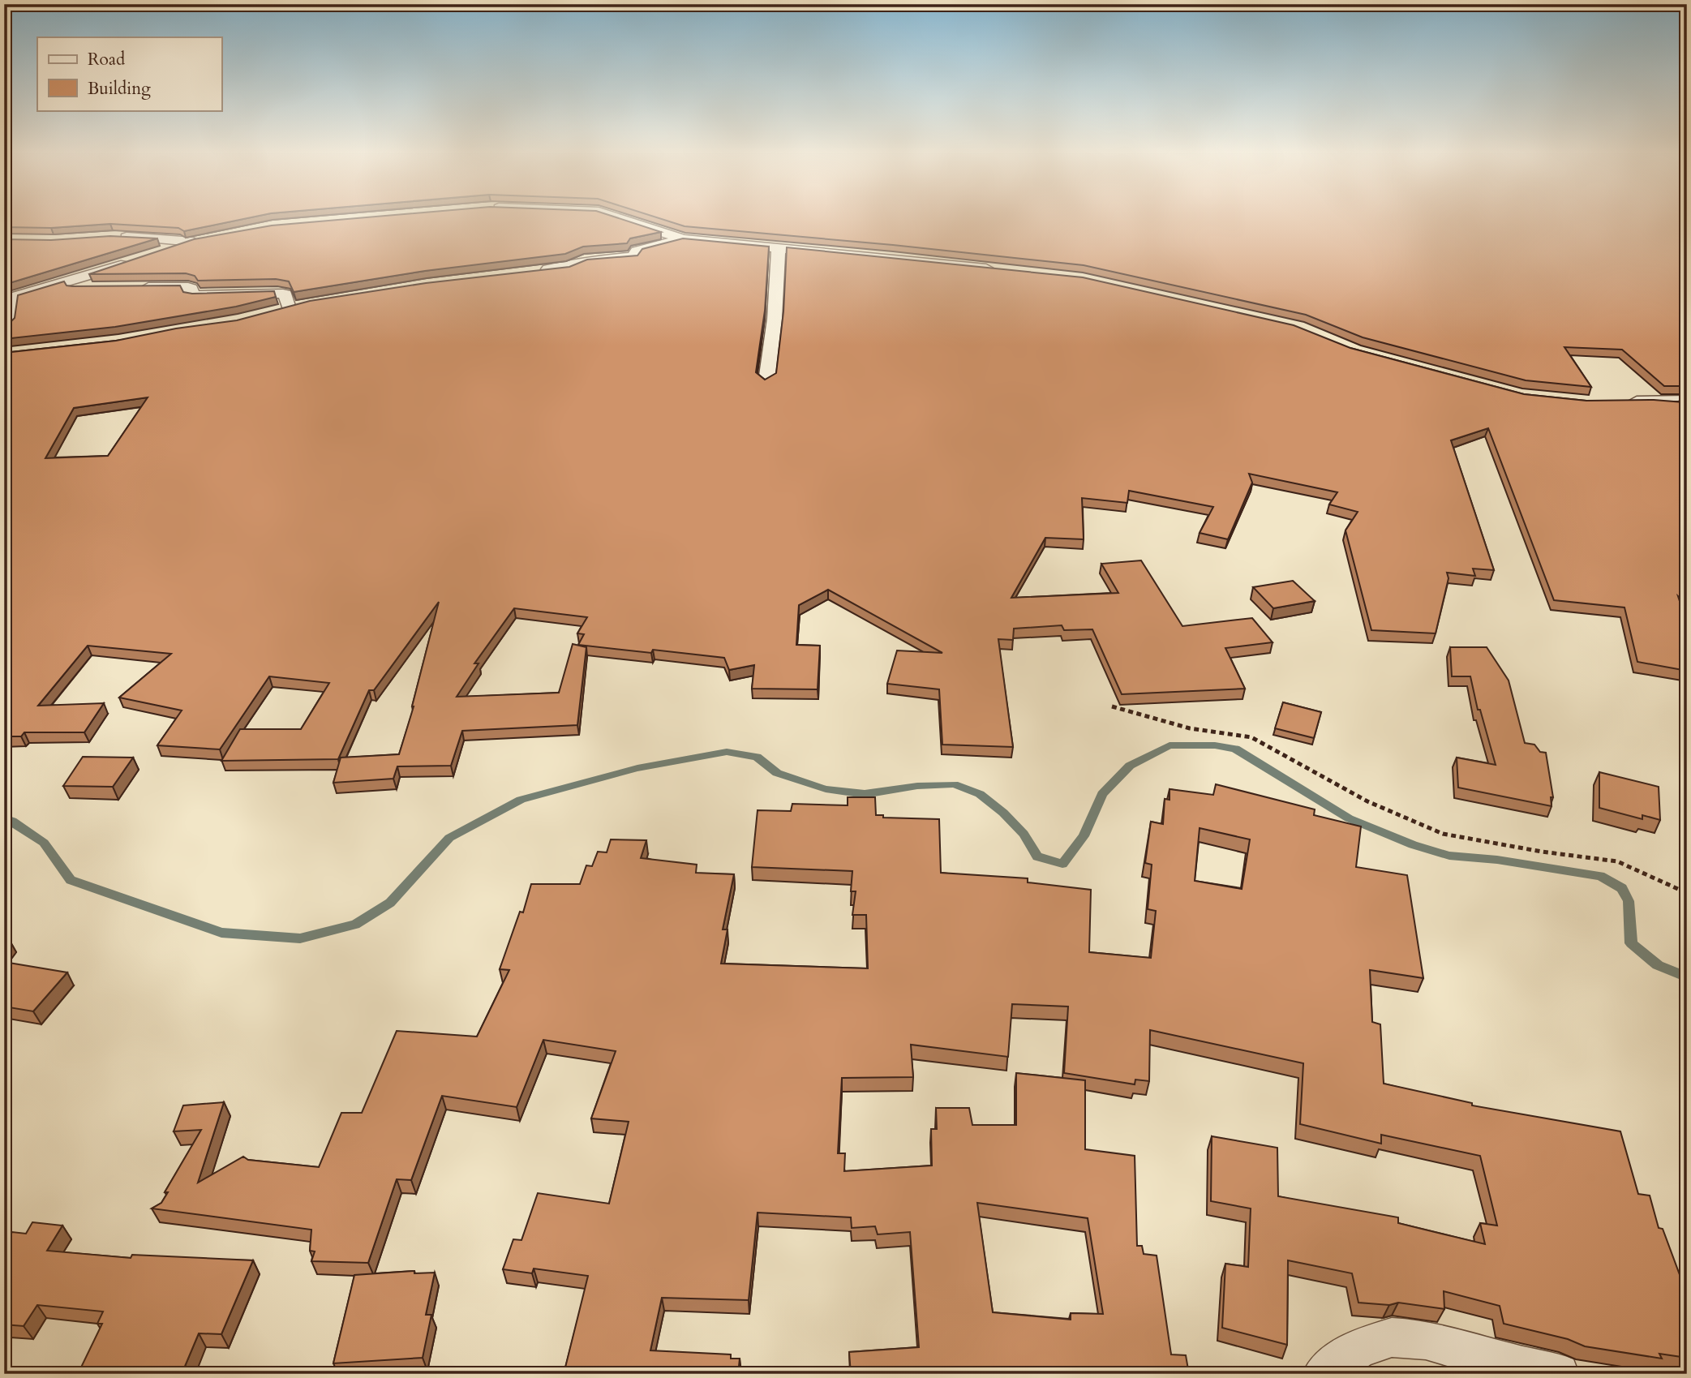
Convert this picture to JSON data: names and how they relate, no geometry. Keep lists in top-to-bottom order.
{
  "legend": ["Road", "Building"]
}
